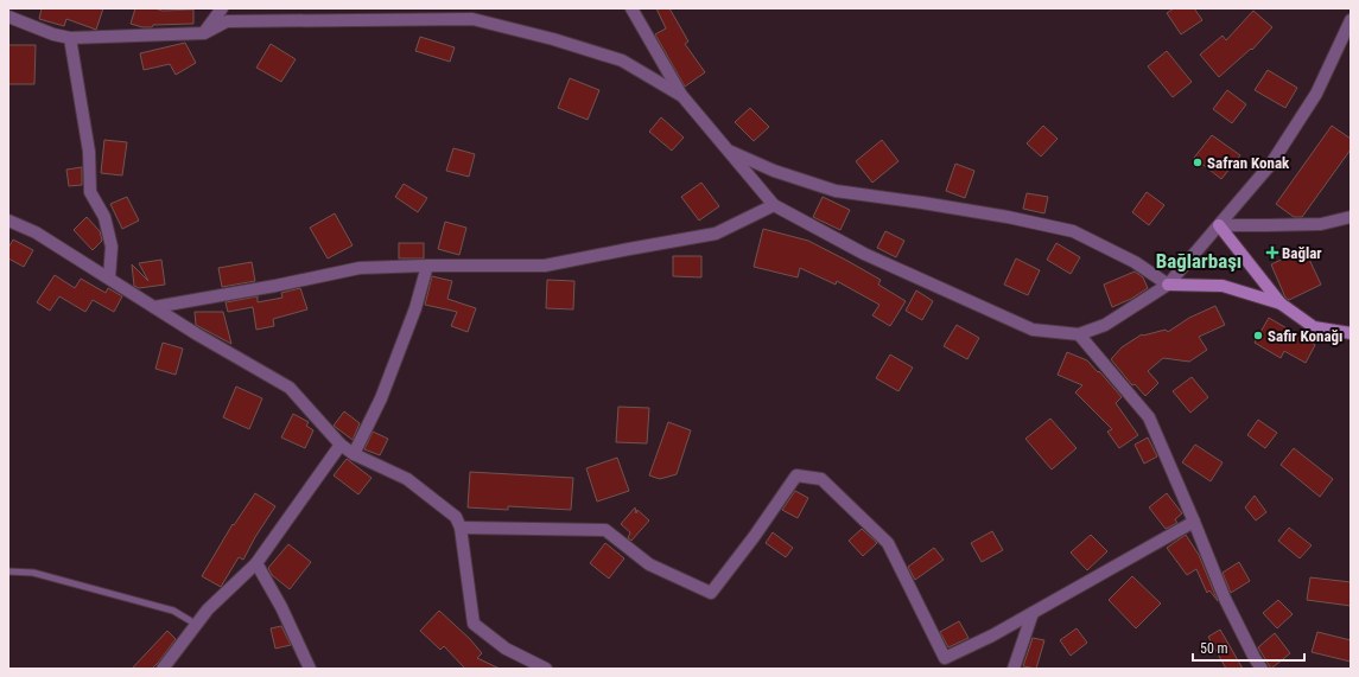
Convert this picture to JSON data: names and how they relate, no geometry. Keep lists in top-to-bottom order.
{
  "districts": ["Bağlarbaşı"],
  "places": {
    "other": ["Safran Konak", "Safir Konağı"],
    "health": ["Bağlar"]
  },
  "scale_bar": "50 m"
}
